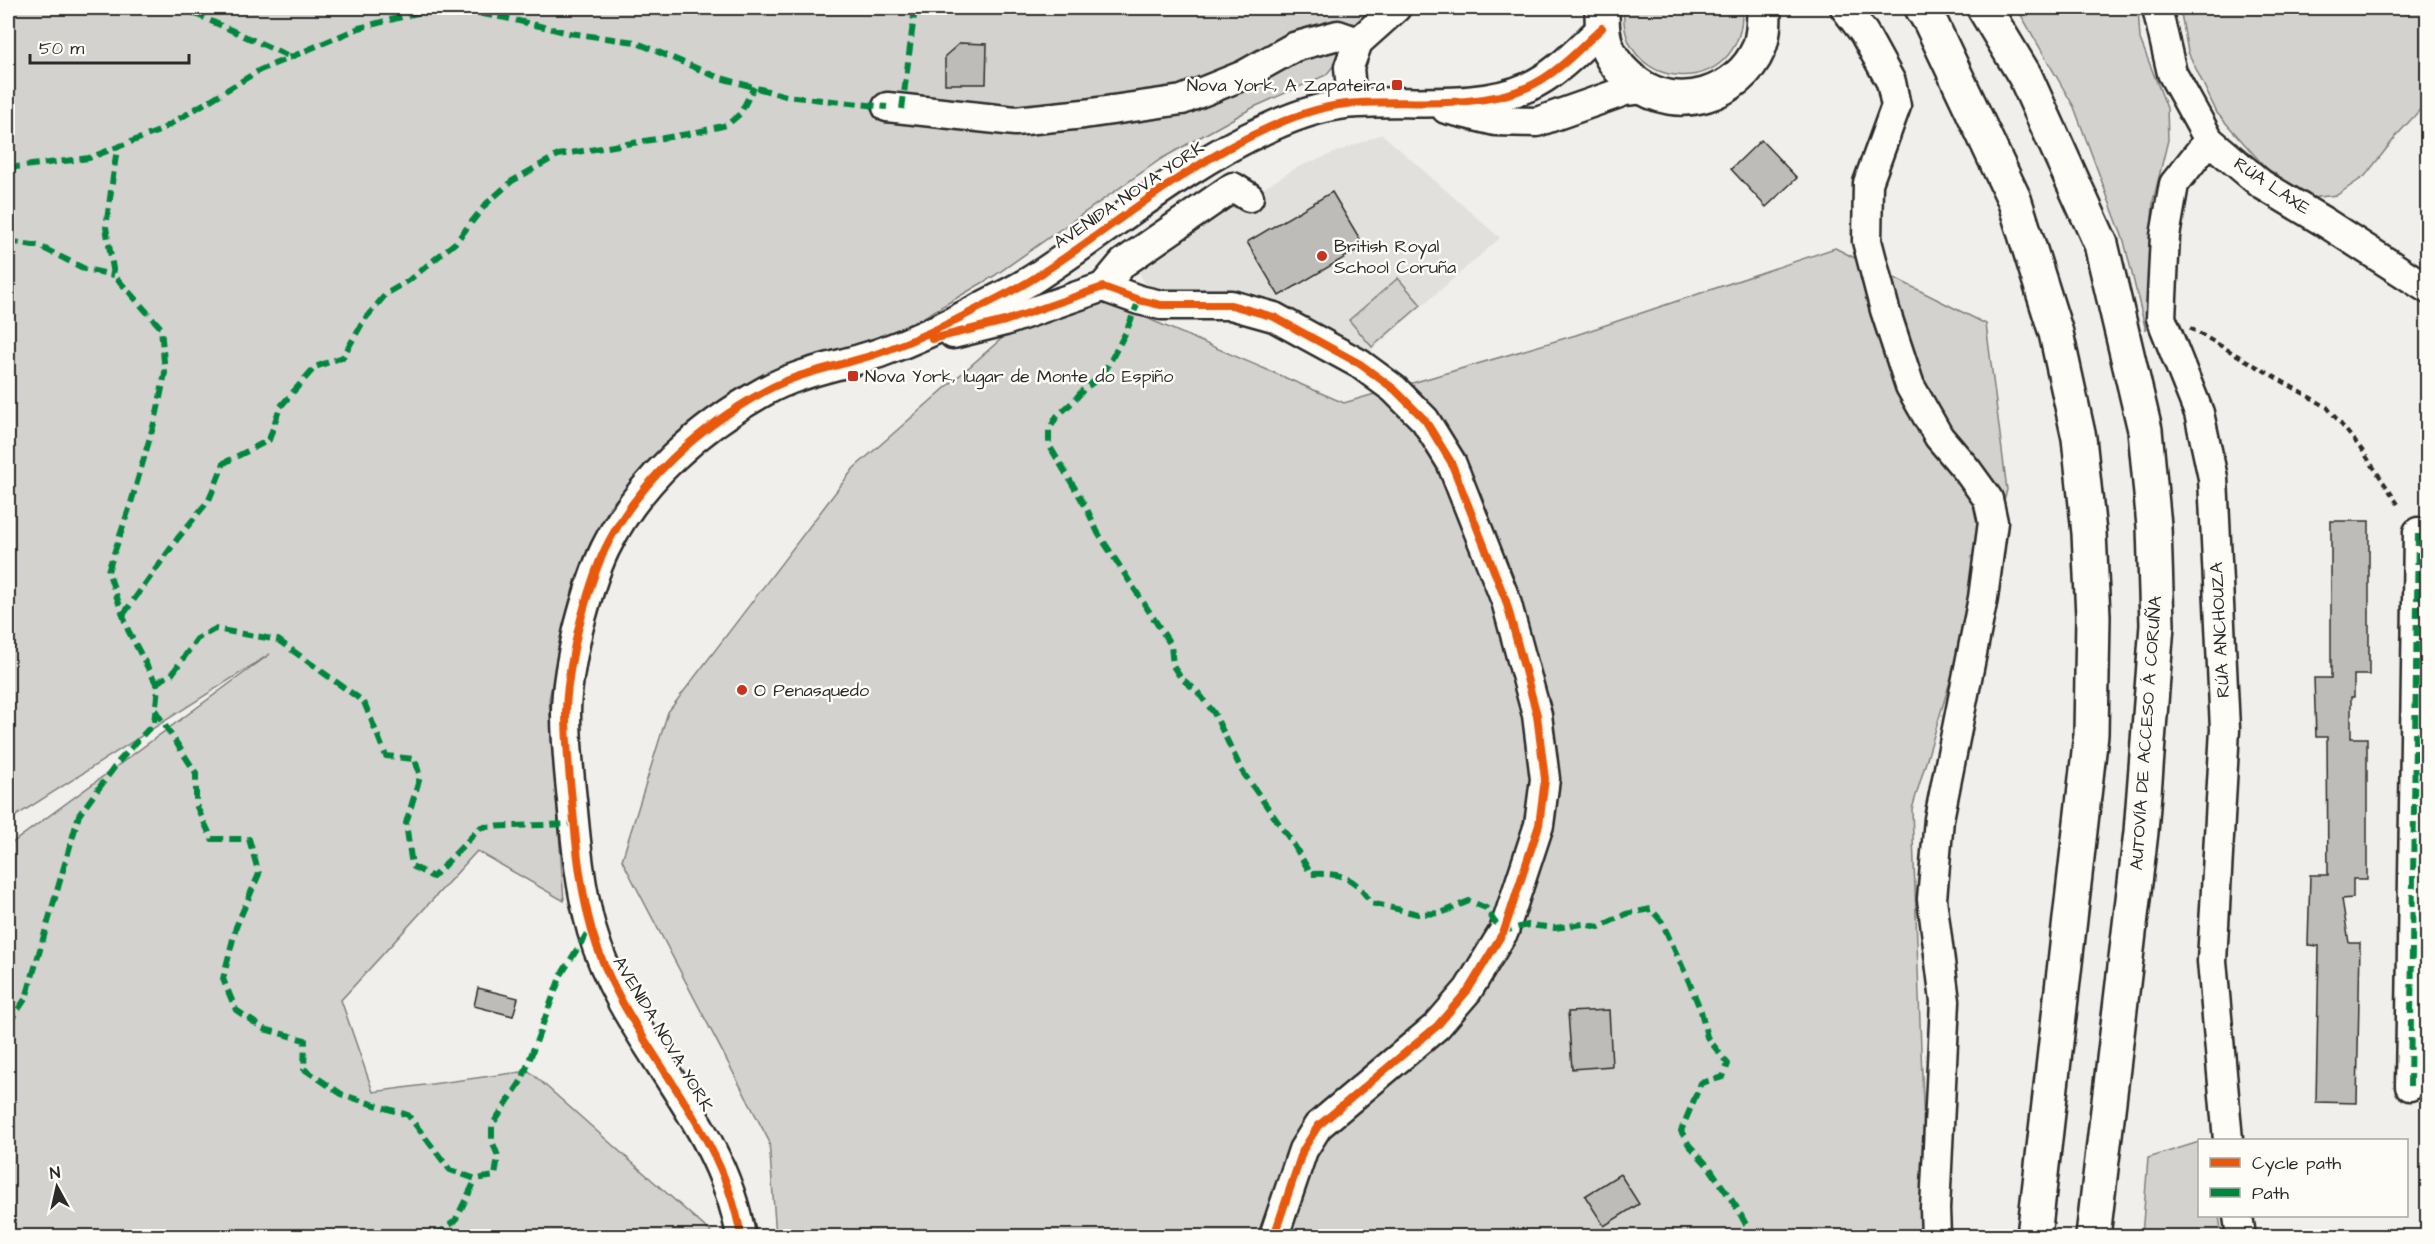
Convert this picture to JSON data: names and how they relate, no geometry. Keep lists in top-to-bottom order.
{
  "streets": {
    "main road": ["AUTOVÍA DE ACCESO Á CORUÑA"],
    "street": ["RÚA LAXE", "AVENIDA NOVA YORK", "RÚA ANCHOUZA"]
  },
  "crossings": [
    ["RÚA LAXE", "RÚA ANCHOUZA"]
  ],
  "places": {
    "transit": ["Nova York, A Zapateira", "Nova York, lugar de Monte do Espiño"],
    "other": ["British Royal School Coruña", "O Penasquedo"]
  },
  "legend": ["Cycle path", "Path"],
  "scale_bar": "50 m",
  "north": "top"
}
